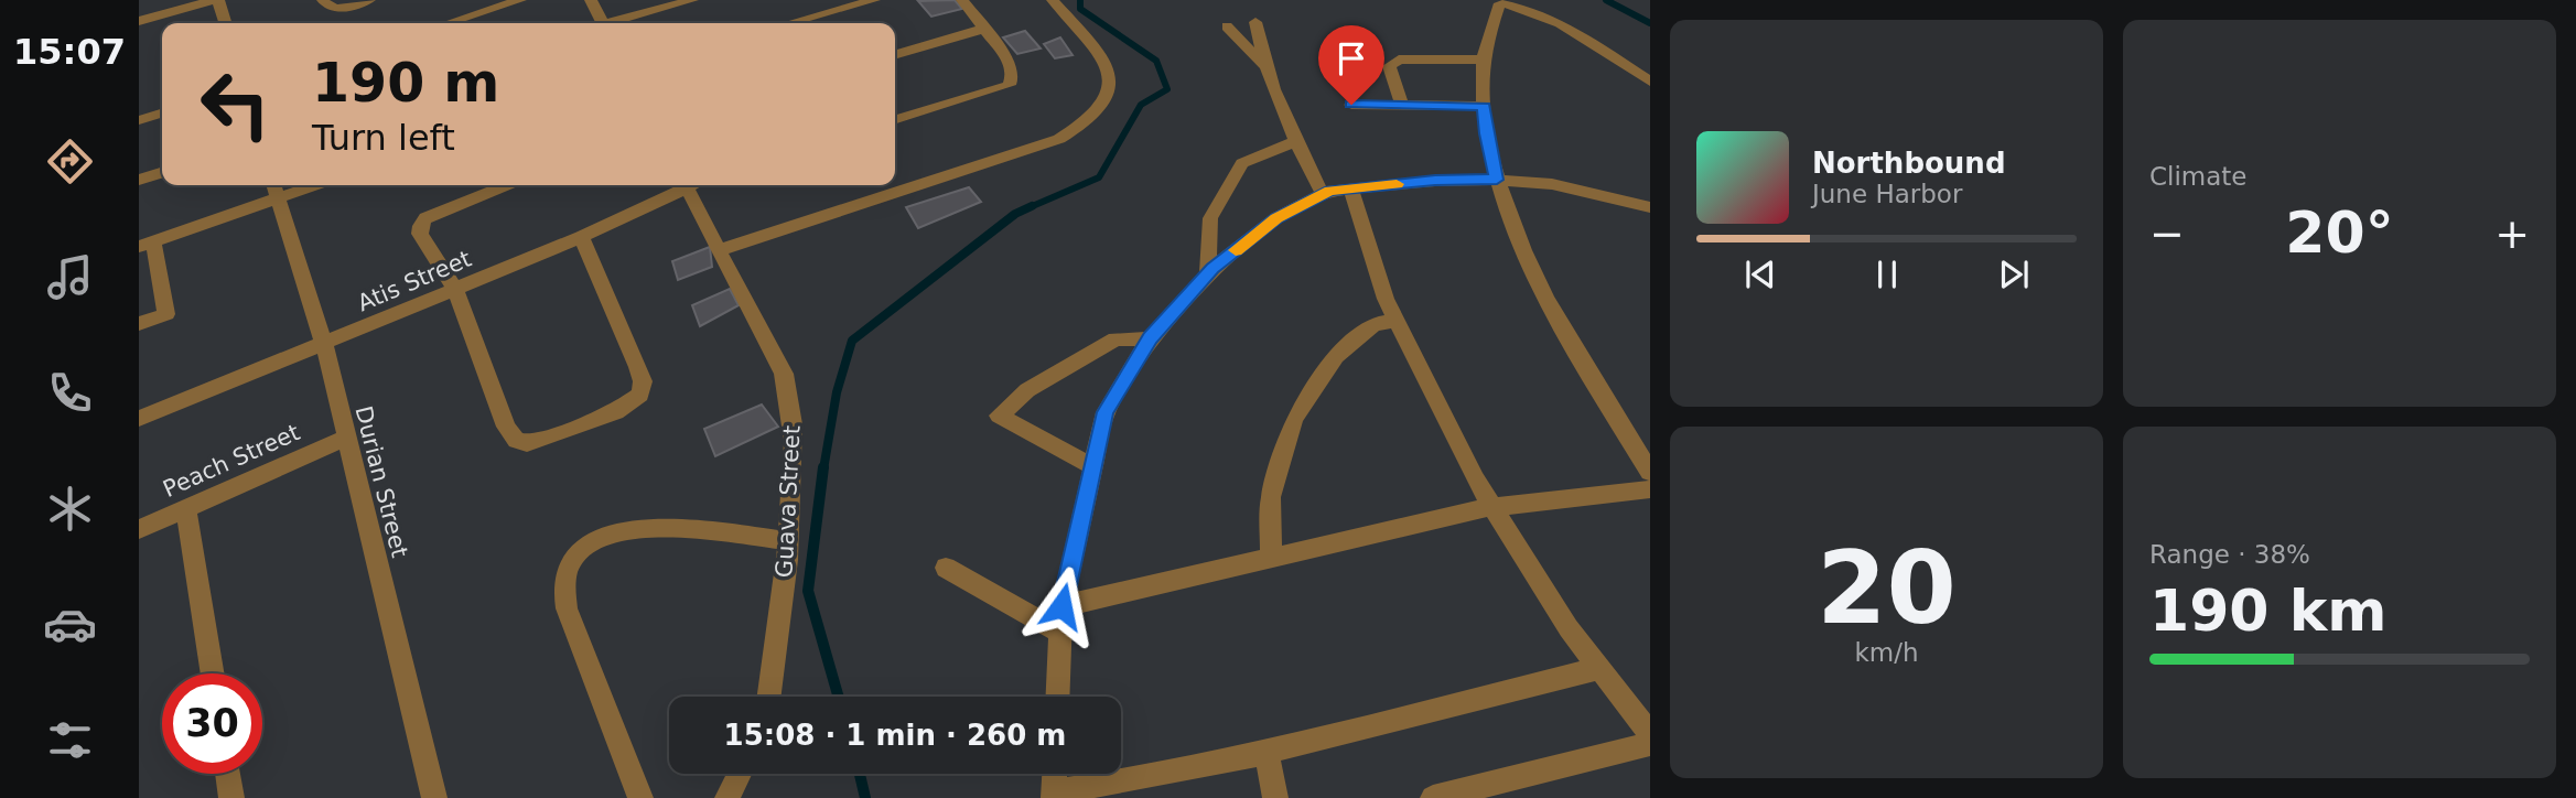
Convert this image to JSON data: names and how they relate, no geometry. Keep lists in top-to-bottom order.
{
  "streets": {
    "street": [
      "Atis Street",
      "Peach Street",
      "Durian Street",
      "Guava Street"
    ]
  },
  "crossings": [
    ["Atis Street", "Durian Street"],
    ["Peach Street", "Durian Street"]
  ],
  "page": {
    "tabs": "15:07",
    "tile": [
      "Climate",
      ["20", "km/h"],
      ["Range · 38%", "190 km"]
    ],
    "turn": ["190 m", "Turn left"],
    "song": ["Northbound", "June Harbor"],
    "heat": ["−", "20°", "+"],
    "limit": "30",
    "trip": "15:08 · 1 min · 260 m"
  }
}
